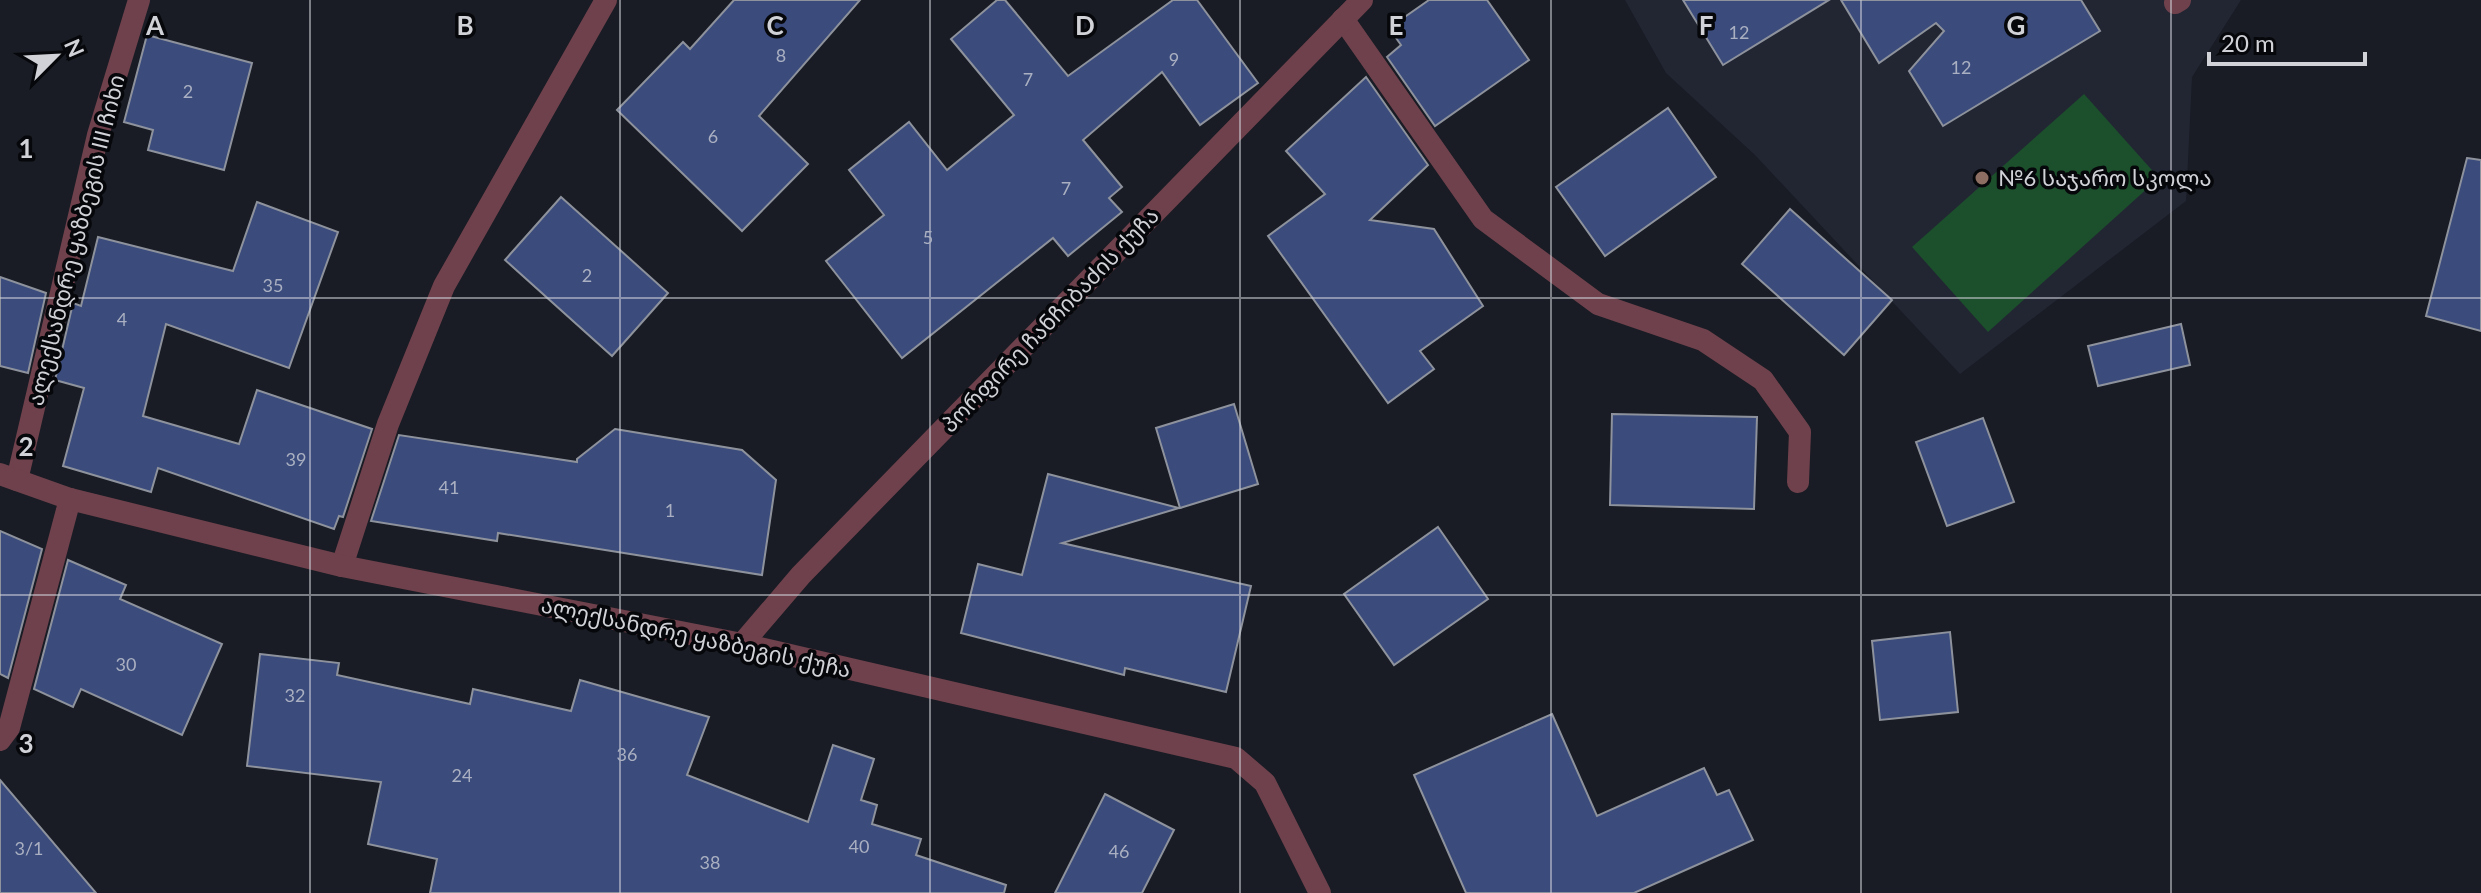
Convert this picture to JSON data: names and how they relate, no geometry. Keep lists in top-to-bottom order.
{
  "streets": {
    "street": ["ალექსანდრე ყაზბეგის III ჩიხი", "პორფირე ჩანჩიბაძის ქუჩა", "ალექსანდრე ყაზბეგის ქუჩა"]
  },
  "crossings": [
    ["ალექსანდრე ყაზბეგის III ჩიხი", "ალექსანდრე ყაზბეგის ქუჩა"],
    ["პორფირე ჩანჩიბაძის ქუჩა", "ალექსანდრე ყაზბეგის ქუჩა"]
  ],
  "places": ["№6 საჯარო სკოლა"],
  "house_numbers": [
    "12",
    "8",
    "9",
    "12",
    "7",
    "2",
    "6",
    "7",
    "5",
    "2",
    "35",
    "4",
    "39",
    "41",
    "1",
    "30",
    "32",
    "36",
    "24",
    "40",
    "3/1",
    "46",
    "38"
  ],
  "scale_bar": "20 m",
  "north": "top right",
  "grid": {
    "columns": [
      "A",
      "B",
      "C",
      "D",
      "E",
      "F",
      "G"
    ],
    "rows": ["1", "2", "3"]
  }
}
